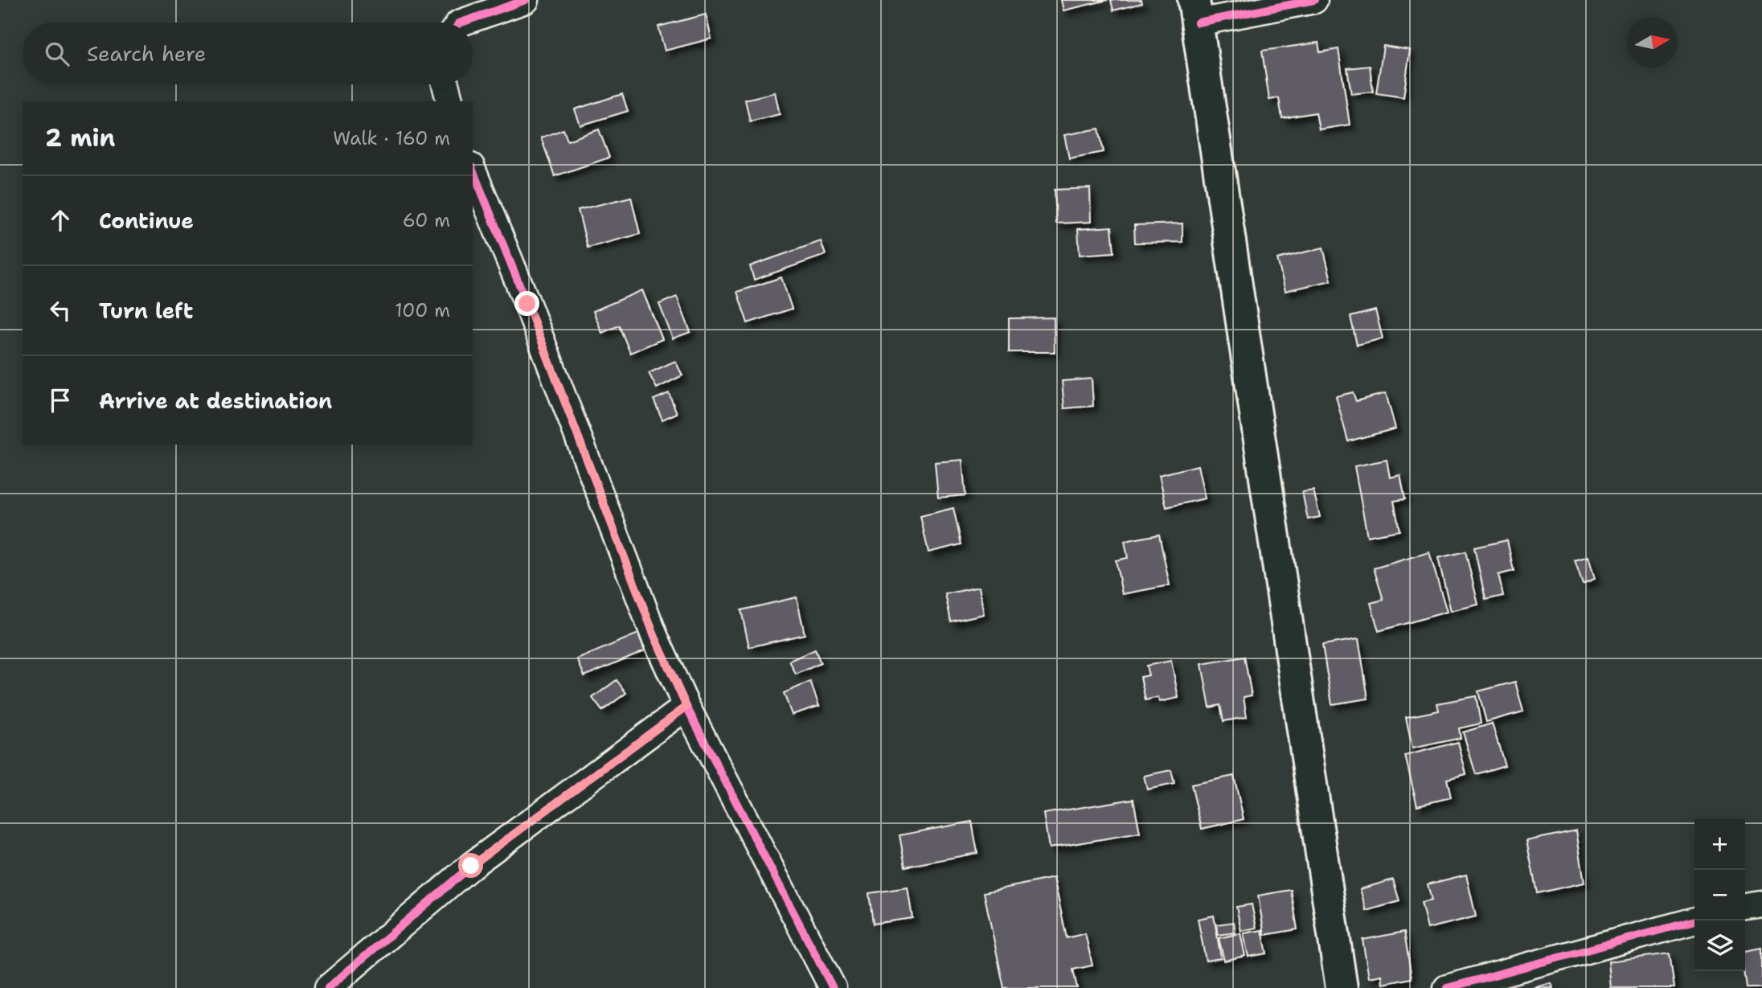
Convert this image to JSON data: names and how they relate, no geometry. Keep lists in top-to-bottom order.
{
  "north": "right",
  "page": {
    "search": "Search here",
    "heading": ["2 min", "Walk · 160 m"],
    "list": [
      ["Continue", "60 m"],
      ["Turn left", "100 m"],
      "Arrive at destination"
    ],
    "map_buttons": ["+", "−"]
  }
}
